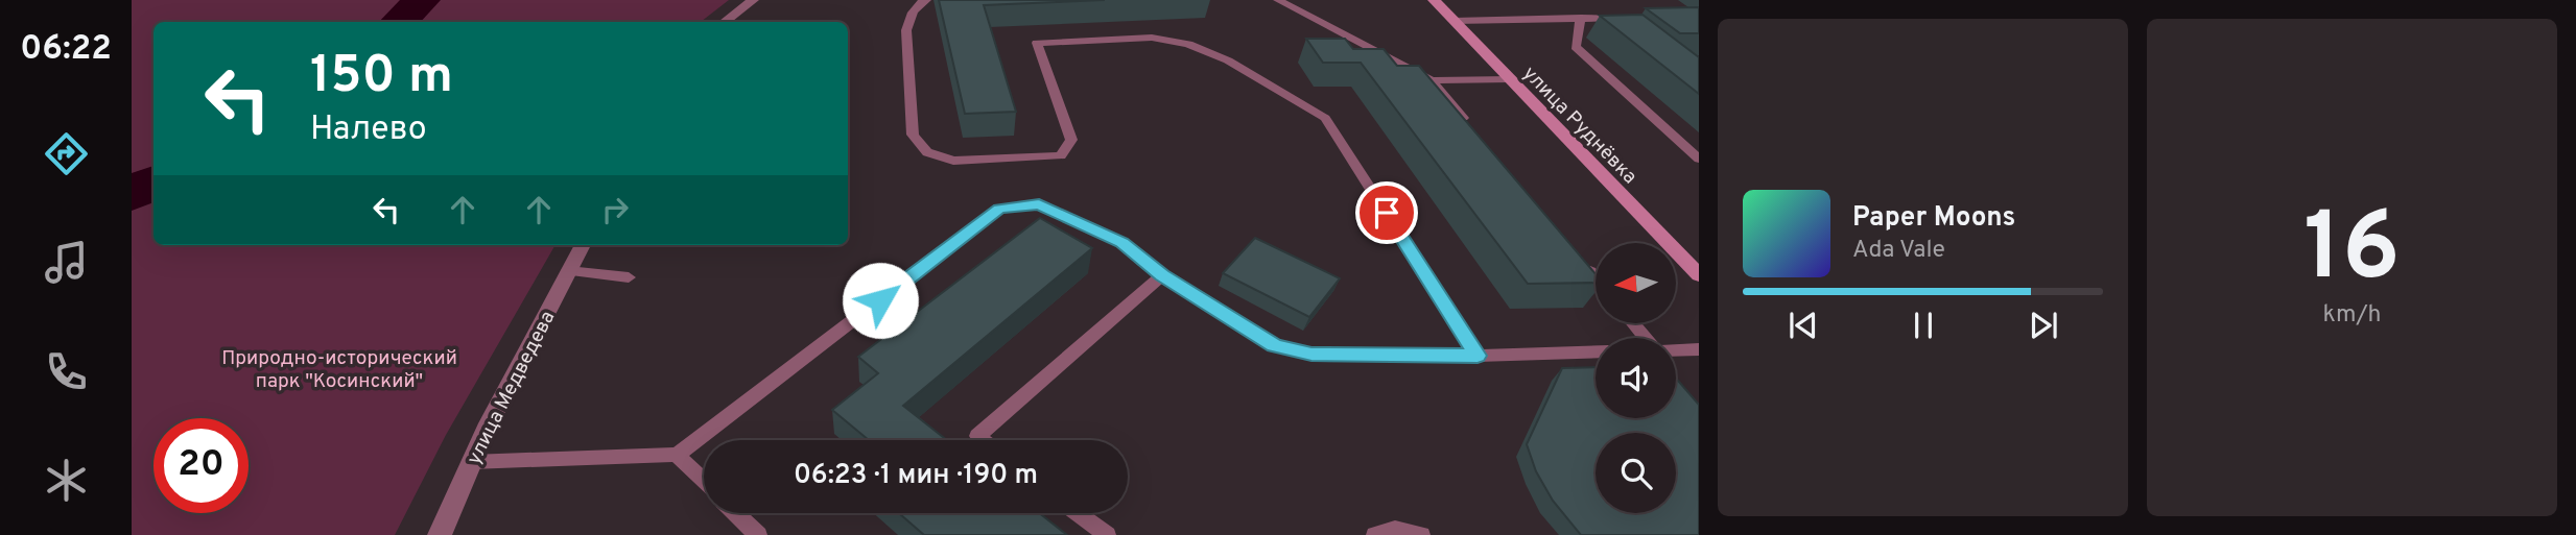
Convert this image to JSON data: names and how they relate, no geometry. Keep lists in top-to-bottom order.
{
  "streets": {
    "street": ["улица Руднёвка", "улица Медведева"]
  },
  "parks": ["Природно-исторический парк \"Косинский\""],
  "north": "left",
  "page": {
    "tabs": "06:22",
    "tile": ["16", "km/h"],
    "turn": ["150 m", "Налево"],
    "song": ["Paper Moons", "Ada Vale"],
    "limit": "20",
    "trip": "06:23 · 1 мин · 190 m"
  }
}
